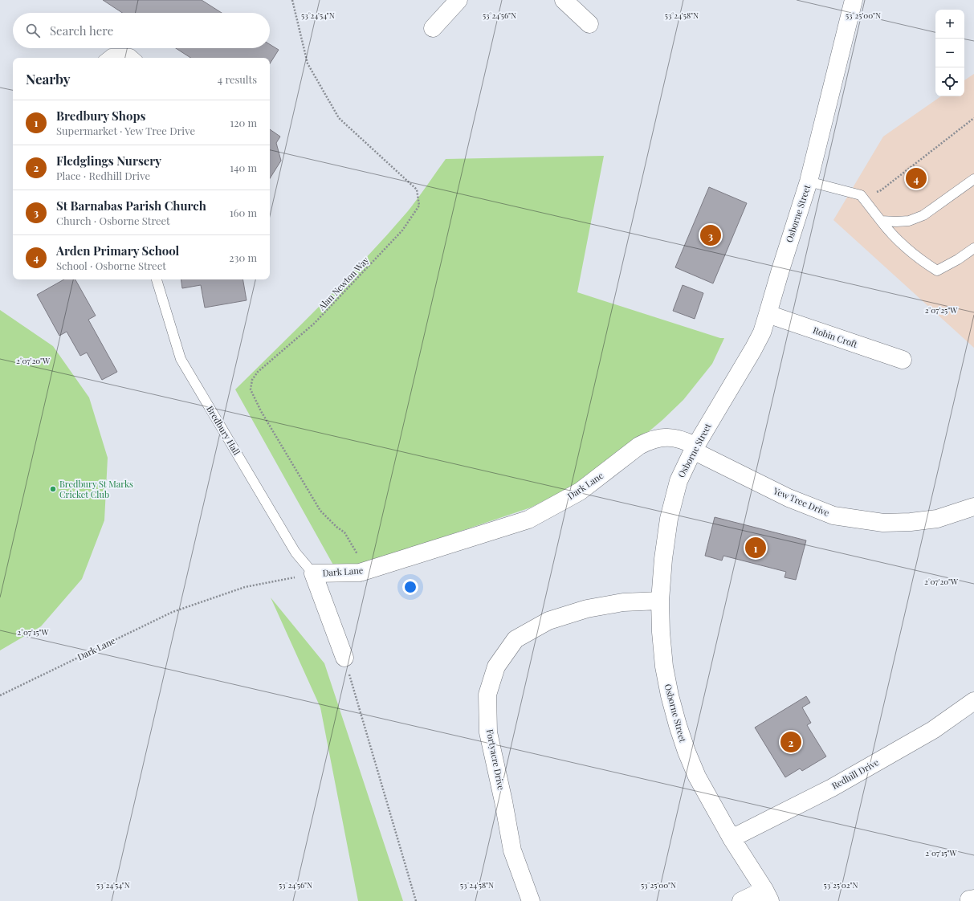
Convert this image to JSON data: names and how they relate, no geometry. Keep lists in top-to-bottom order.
{
  "streets": {
    "street": [
      "Osborne Street",
      "Robin Croft",
      "Dark Lane",
      "Yew Tree Drive",
      "Fortyacre Drive",
      "Redhill Drive"
    ],
    "lane": ["Bredbury Hall"],
    "path": ["Alan Newton Way"]
  },
  "crossings": [
    ["Osborne Street", "Robin Croft"],
    ["Osborne Street", "Dark Lane"],
    ["Osborne Street", "Yew Tree Drive"],
    ["Osborne Street", "Fortyacre Drive"],
    ["Osborne Street", "Redhill Drive"],
    ["Alan Newton Way", "Dark Lane"],
    ["Bredbury Hall", "Dark Lane"],
    ["Dark Lane", "Yew Tree Drive"]
  ],
  "places": ["Bredbury St Marks Cricket Club"],
  "page": {
    "map_buttons": ["+", "−"],
    "search": "Search here",
    "heading": ["Nearby", "4 results"],
    "list": [
      {
        "mark": "1",
        "name": "Bredbury Shops",
        "note": "Supermarket · Yew Tree Drive",
        "value": "120 m"
      },
      {
        "mark": "2",
        "name": "Fledglings Nursery",
        "note": "Place · Redhill Drive",
        "value": "140 m"
      },
      {
        "mark": "3",
        "name": "St Barnabas Parish Church",
        "note": "Church · Osborne Street",
        "value": "160 m"
      },
      {
        "mark": "4",
        "name": "Arden Primary School",
        "note": "School · Osborne Street",
        "value": "230 m"
      }
    ],
    "pins": [
      "4",
      "3",
      "1",
      "2"
    ]
  },
  "coordinates": [
    "53°24'54\"N",
    "53°24'56\"N",
    "53°24'58\"N",
    "53°25'00\"N",
    "2°07'25\"W",
    "2°07'20\"W",
    "2°07'15\"W",
    "53°25'02\"N"
  ]
}
